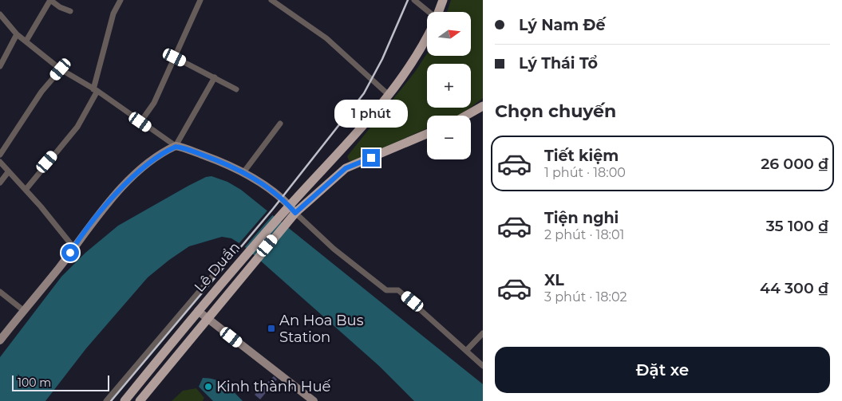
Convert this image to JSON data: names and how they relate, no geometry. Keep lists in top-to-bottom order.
{
  "streets": {
    "main road": ["Lê Duẩn"]
  },
  "places": {
    "transit": ["An Hoa Bus Station"],
    "other": ["Kinh thành Huế"]
  },
  "scale_bar": "100 m",
  "north": "right",
  "page": {
    "banner": ["Lý Nam Đế", "Lý Thái Tổ"],
    "map_buttons": ["+", "−"],
    "heading": "Chọn chuyến",
    "bubble": "1 phút",
    "list": [
      {
        "name": "Tiết kiệm",
        "note": "1 phút · 18:00",
        "value": "26 000 ₫"
      },
      {
        "name": "Tiện nghi",
        "note": "2 phút · 18:01",
        "value": "35 100 ₫"
      },
      {
        "name": "XL",
        "note": "3 phút · 18:02",
        "value": "44 300 ₫"
      }
    ],
    "buttons": "Đặt xe",
    "scale": "100 m"
  }
}
